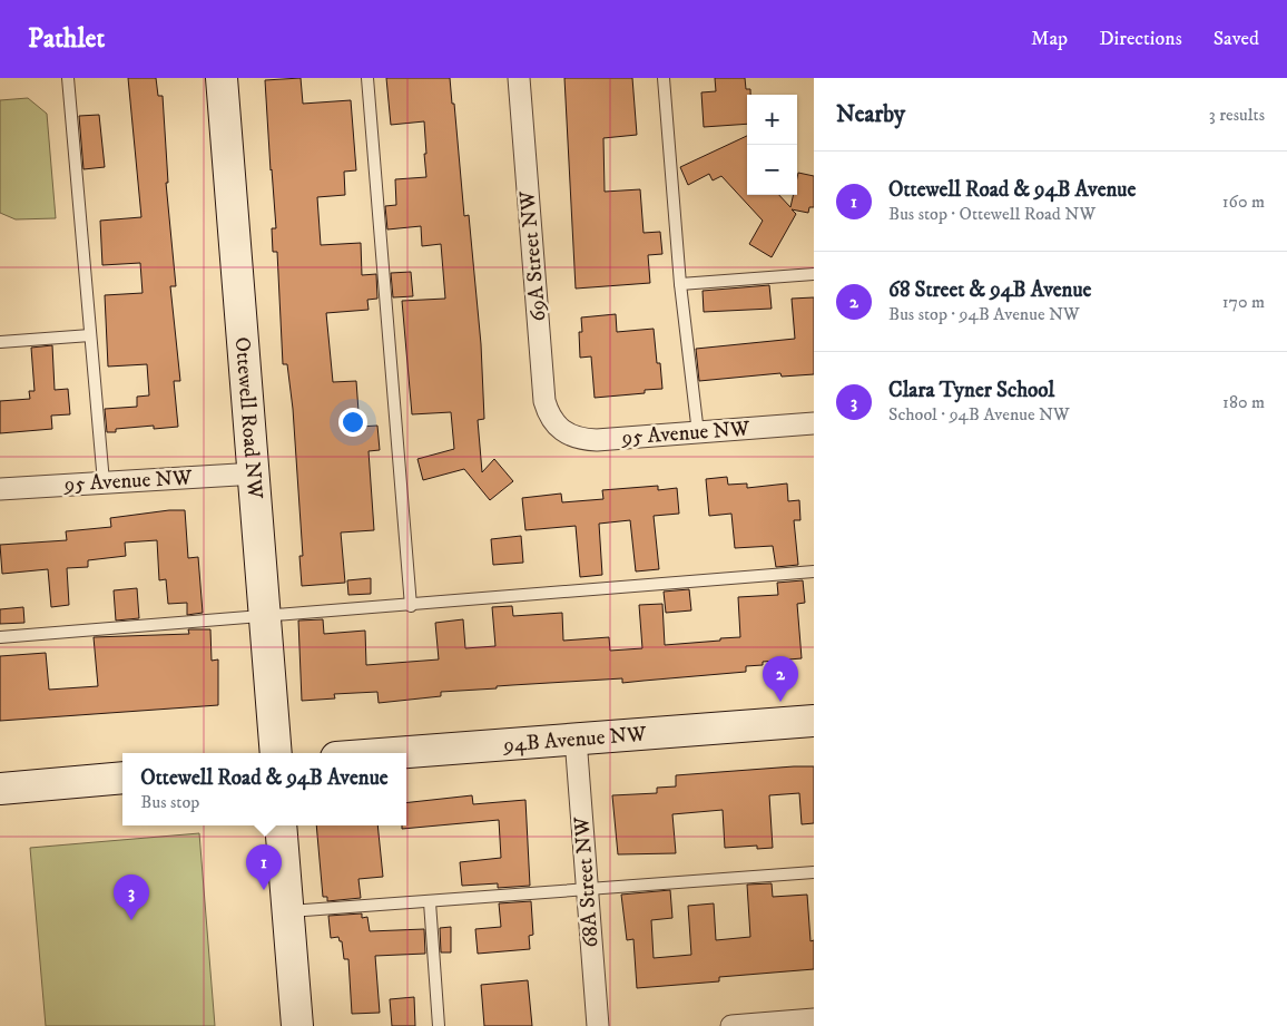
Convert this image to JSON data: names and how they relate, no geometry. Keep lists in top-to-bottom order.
{
  "streets": {
    "street": [
      "69A Street NW",
      "Ottewell Road NW",
      "95 Avenue NW",
      "94B Avenue NW",
      "68A Street NW"
    ]
  },
  "crossings": [
    ["69A Street NW", "95 Avenue NW"],
    ["Ottewell Road NW", "95 Avenue NW"],
    ["94B Avenue NW", "68A Street NW"]
  ],
  "page": {
    "header": "Pathlet",
    "nav": ["Map", "Directions", "Saved"],
    "heading": ["Nearby", "3 results"],
    "map_buttons": ["+", "−"],
    "list": [
      {
        "mark": "1",
        "name": "Ottewell Road & 94B Avenue",
        "note": "Bus stop · Ottewell Road NW",
        "value": "160 m"
      },
      {
        "mark": "2",
        "name": "68 Street & 94B Avenue",
        "note": "Bus stop · 94B Avenue NW",
        "value": "170 m"
      },
      {
        "mark": "3",
        "name": "Clara Tyner School",
        "note": "School · 94B Avenue NW",
        "value": "180 m"
      }
    ],
    "pins": ["2", "1", "3"],
    "popup": ["Ottewell Road & 94B Avenue", "Bus stop"]
  }
}
